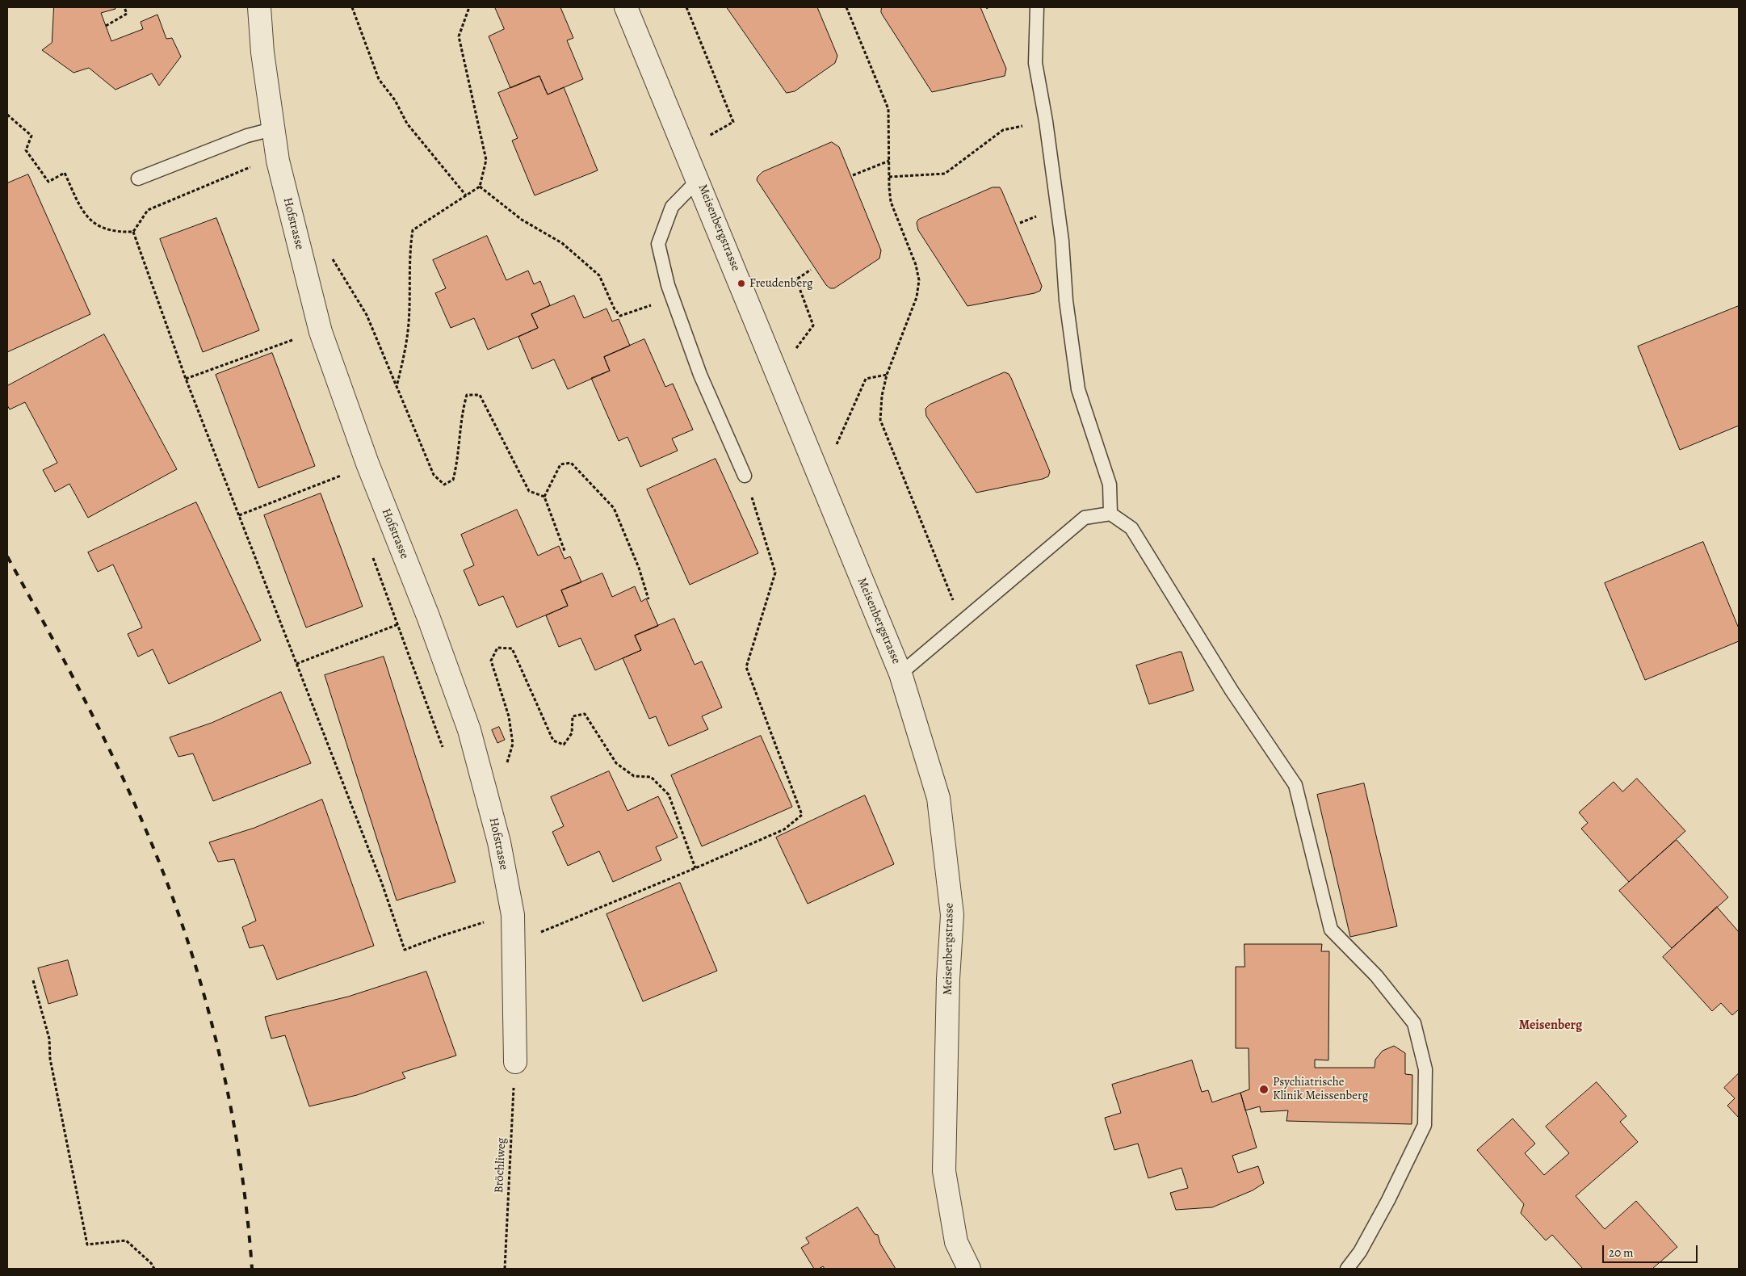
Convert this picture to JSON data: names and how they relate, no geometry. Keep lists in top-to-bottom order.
{
  "streets": {
    "street": ["Hofstrasse", "Meisenbergstrasse"],
    "path": ["Bröchliweg"]
  },
  "crossings": [
    ["Hofstrasse", "Bröchliweg"]
  ],
  "districts": ["Meisenberg"],
  "places": ["Freudenberg", "Psychiatrische Klinik Meissenberg"],
  "scale_bar": "20 m"
}
